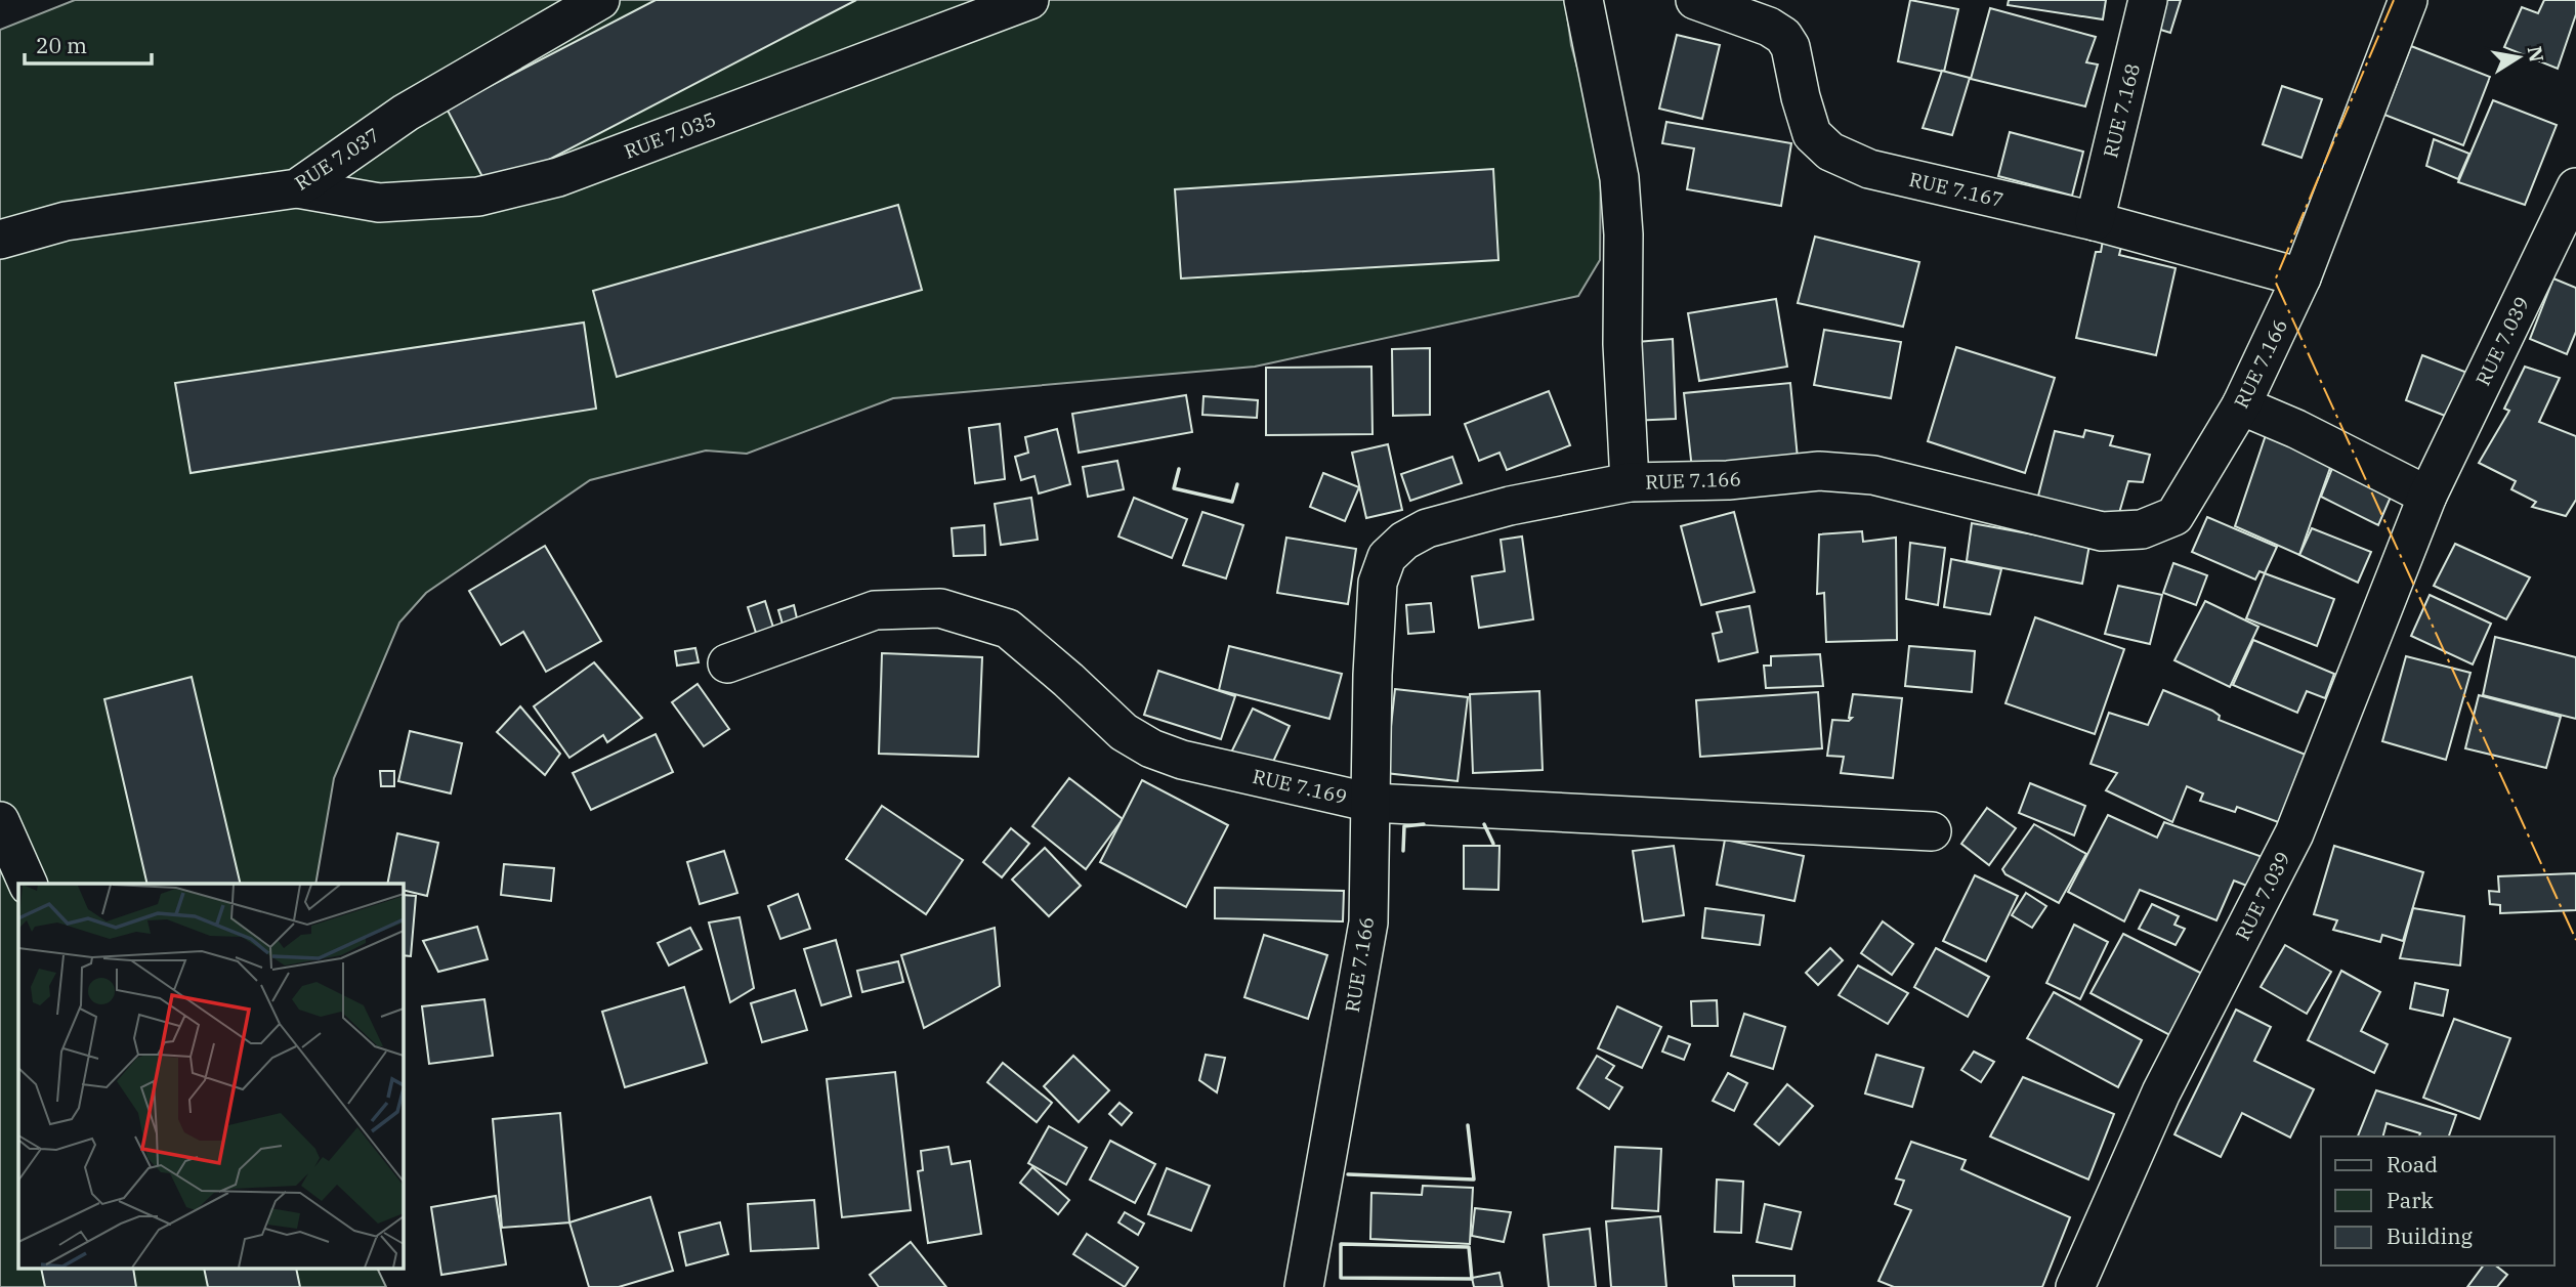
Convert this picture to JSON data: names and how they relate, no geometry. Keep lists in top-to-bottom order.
{
  "streets": {
    "street": [
      "RUE 7.168",
      "RUE 7.035",
      "RUE 7.037",
      "RUE 7.167",
      "RUE 7.039",
      "RUE 7.166",
      "RUE 7.169"
    ]
  },
  "crossings": [
    ["RUE 7.168", "RUE 7.167"],
    ["RUE 7.035", "RUE 7.037"],
    ["RUE 7.167", "RUE 7.166"],
    ["RUE 7.166", "RUE 7.169"]
  ],
  "legend": ["Road", "Park", "Building"],
  "scale_bar": "20 m",
  "north": "right"
}
